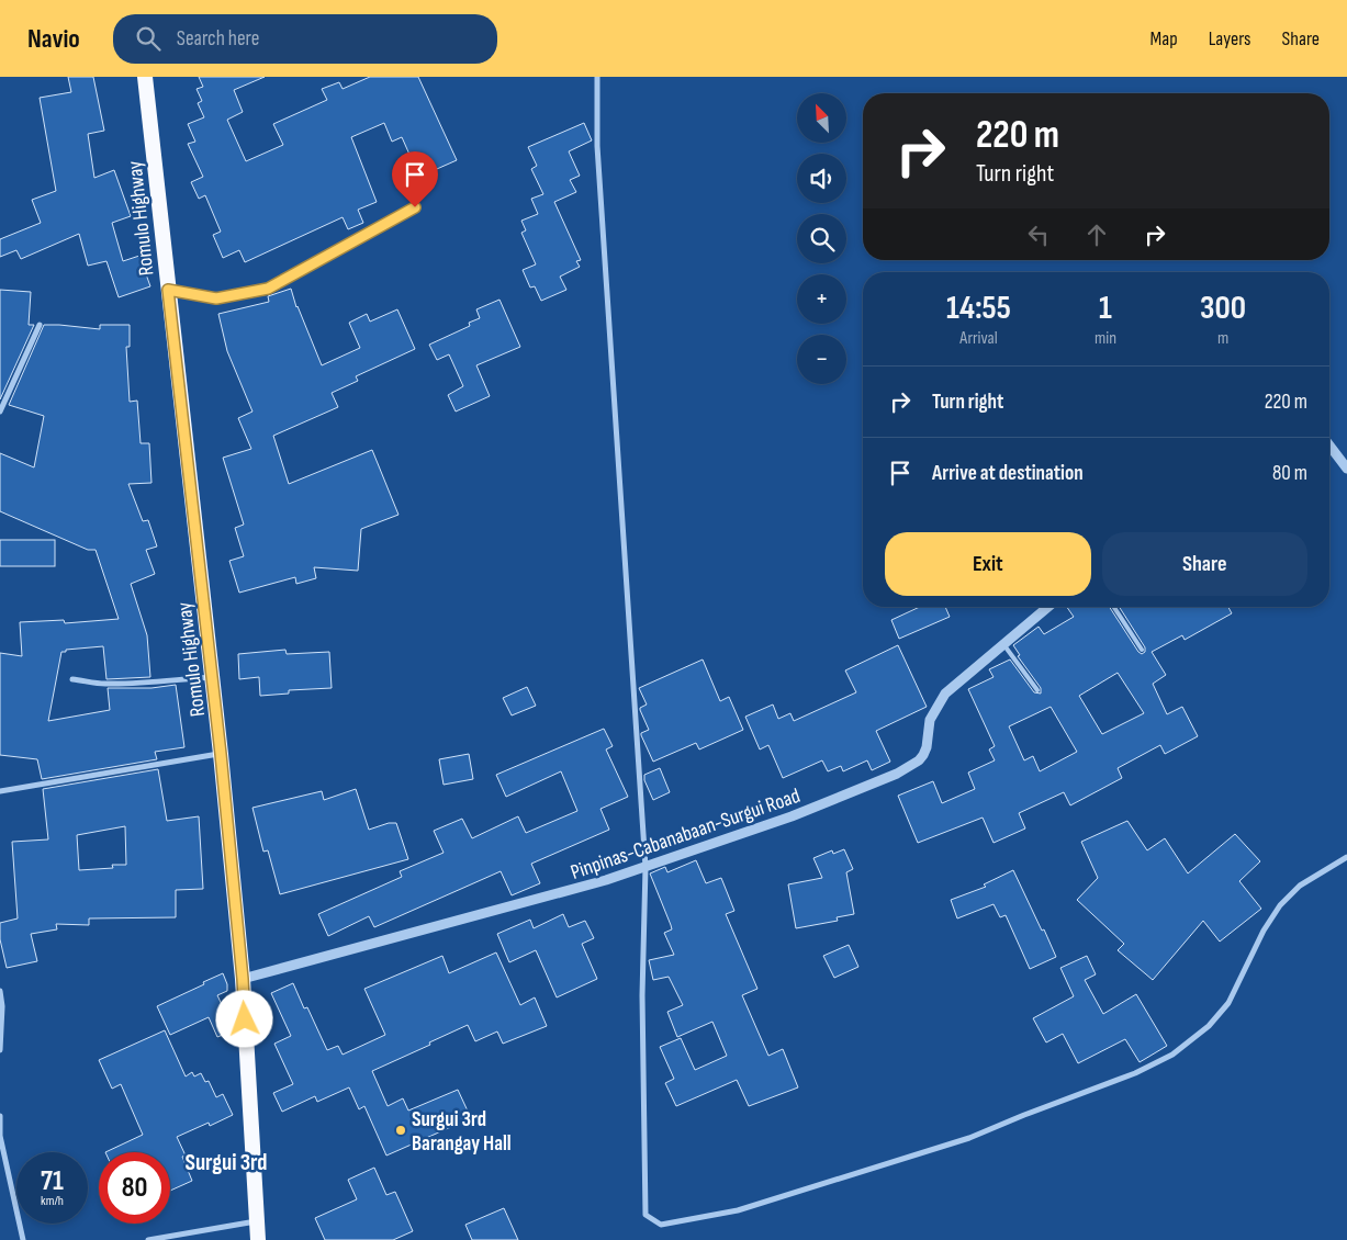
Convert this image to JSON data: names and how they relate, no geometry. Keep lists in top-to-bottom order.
{
  "streets": {
    "highway": ["Romulo Highway"],
    "street": ["Pinpinas-Cabanabaan-Surgui Road"]
  },
  "crossings": [
    ["Romulo Highway", "Pinpinas-Cabanabaan-Surgui Road"]
  ],
  "districts": ["Surgui 3rd"],
  "places": ["Surgui 3rd Barangay Hall"],
  "north": "top left",
  "page": {
    "header": "Navio",
    "search": "Search here",
    "nav": ["Map", "Layers", "Share"],
    "map_buttons": ["+", "−"],
    "turn": ["220 m", "Turn right"],
    "eta": [
      "14:55",
      "Arrival",
      "1",
      "min",
      "300",
      "m"
    ],
    "list": [
      {
        "name": "Turn right",
        "value": "220 m"
      },
      {
        "name": "Arrive at destination",
        "value": "80 m"
      }
    ],
    "buttons": ["Exit", "Share"],
    "speed": "71 km/h",
    "limit": "80"
  }
}
